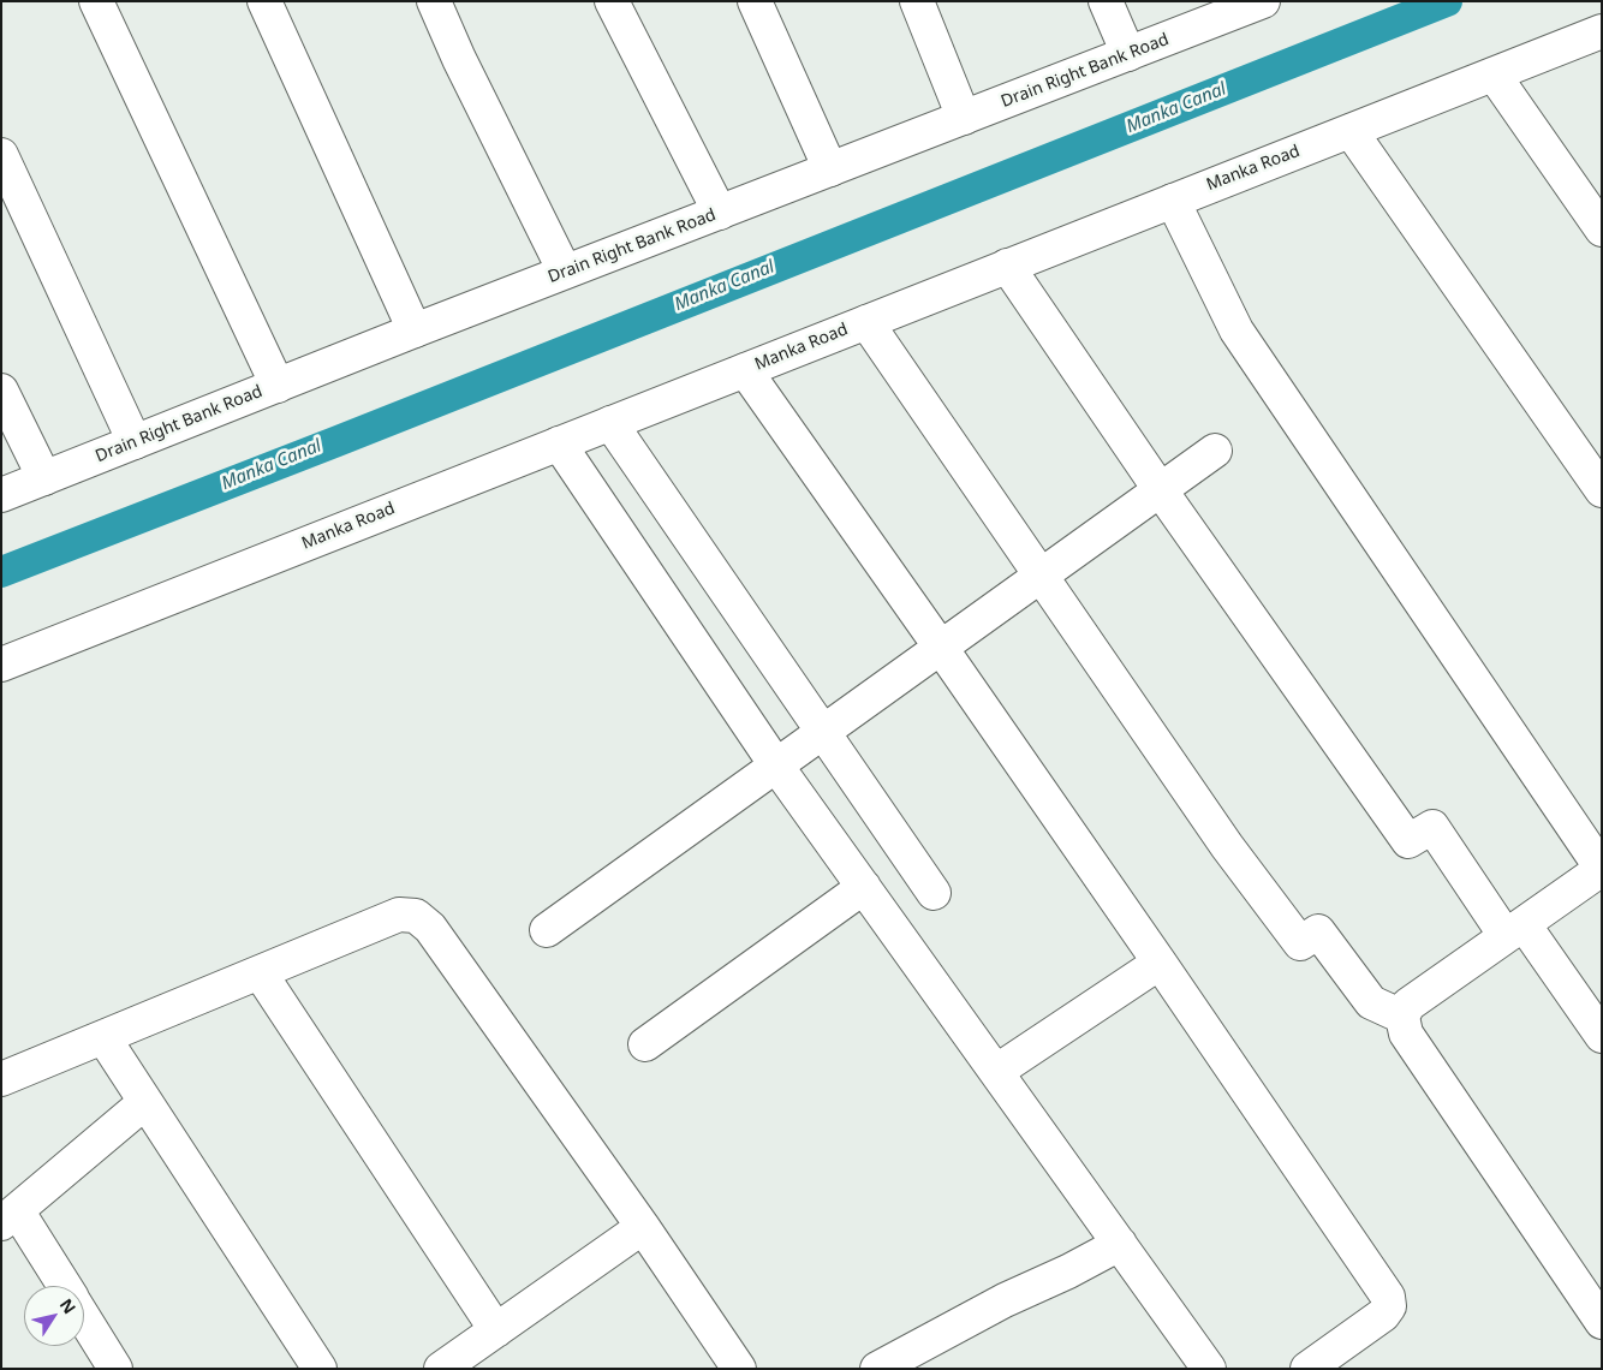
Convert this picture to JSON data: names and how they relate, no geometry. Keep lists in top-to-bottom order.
{
  "streets": {
    "street": ["Drain Right Bank Road", "Manka Road"]
  },
  "water": ["Manka Canal"],
  "north": "top right"
}
